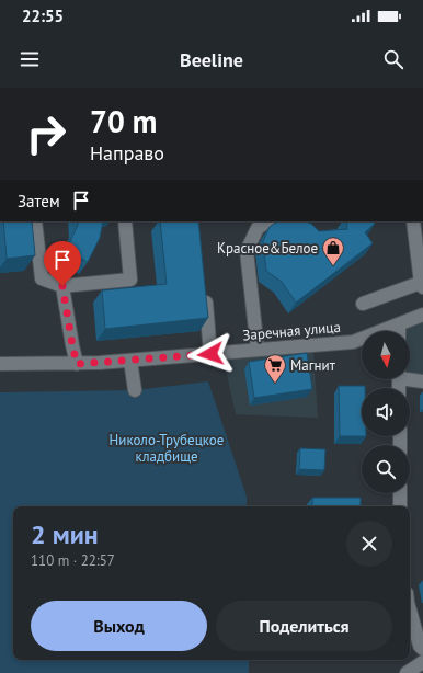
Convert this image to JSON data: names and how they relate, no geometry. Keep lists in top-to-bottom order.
{
  "streets": {
    "street": ["Заречная улица"]
  },
  "parks": ["Николо-Трубецкое кладбище"],
  "places": {
    "shop": ["Красное&Белое"],
    "supermarket": ["Магнит"]
  },
  "north": "bottom",
  "page": {
    "status": "22:55",
    "header": "Beeline",
    "turn": ["70 m", "Направо"],
    "then": "Затем",
    "heading": ["2 мин", "110 m · 22:57"],
    "buttons": ["Выход", "Поделиться"]
  }
}
